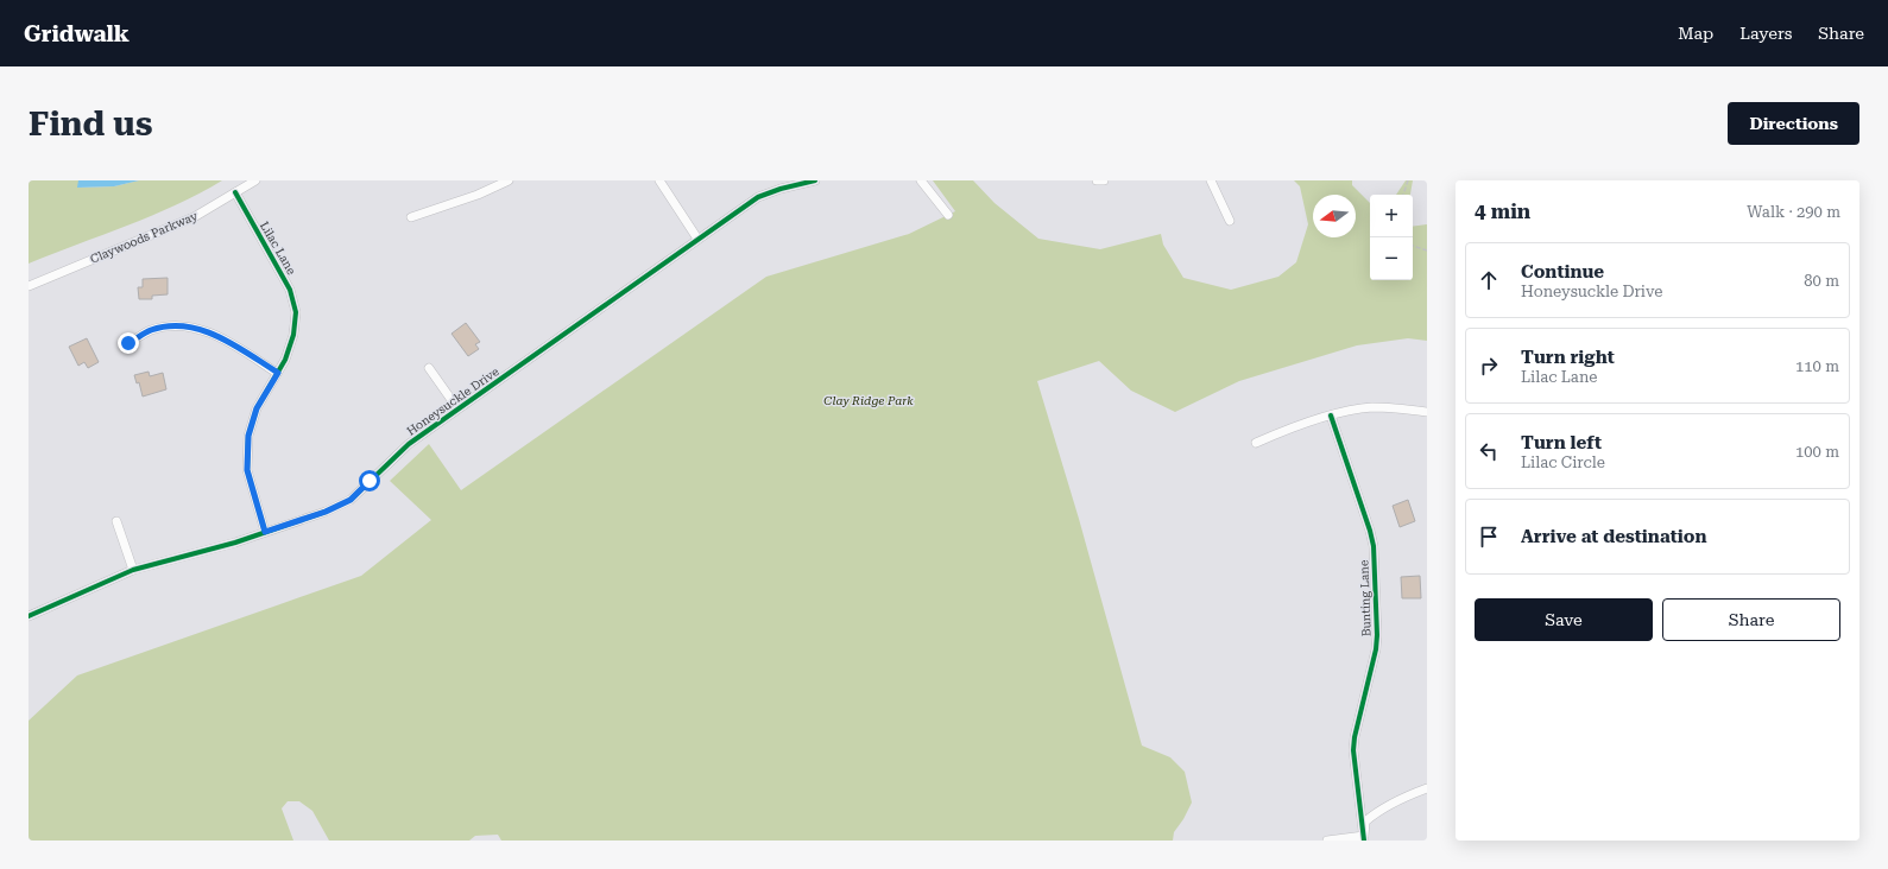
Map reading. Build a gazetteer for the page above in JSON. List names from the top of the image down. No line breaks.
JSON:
{"streets":{"street":["Claywoods Parkway","Lilac Lane","Honeysuckle Drive","Bunting Lane"]},"crossings":[["Claywoods Parkway","Lilac Lane"],["Lilac Lane","Honeysuckle Drive"]],"parks":["Clay Ridge Park"],"north":"left","page":{"header":"Gridwalk","nav":["Map","Layers","Share"],"buttons":["Directions",["Save","Share"]],"title":"Find us","heading":["4 min","Walk · 290 m"],"map_buttons":["+","−"],"list":[["Continue","Honeysuckle Drive","80 m"],["Turn right","Lilac Lane","110 m"],["Turn left","Lilac Circle","100 m"],"Arrive at destination"]}}
